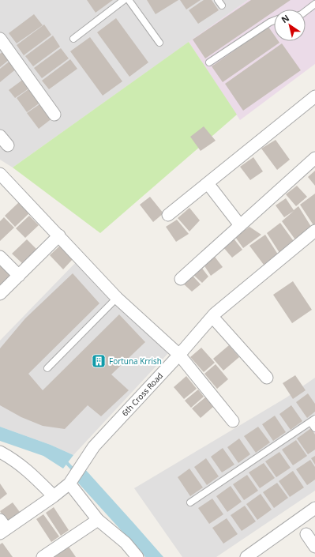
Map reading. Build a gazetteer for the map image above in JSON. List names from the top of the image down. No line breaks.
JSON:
{"streets":{"street":["6th Cross Road"]},"places":{"building":["Fortuna Krrish"]},"north":"top left"}
